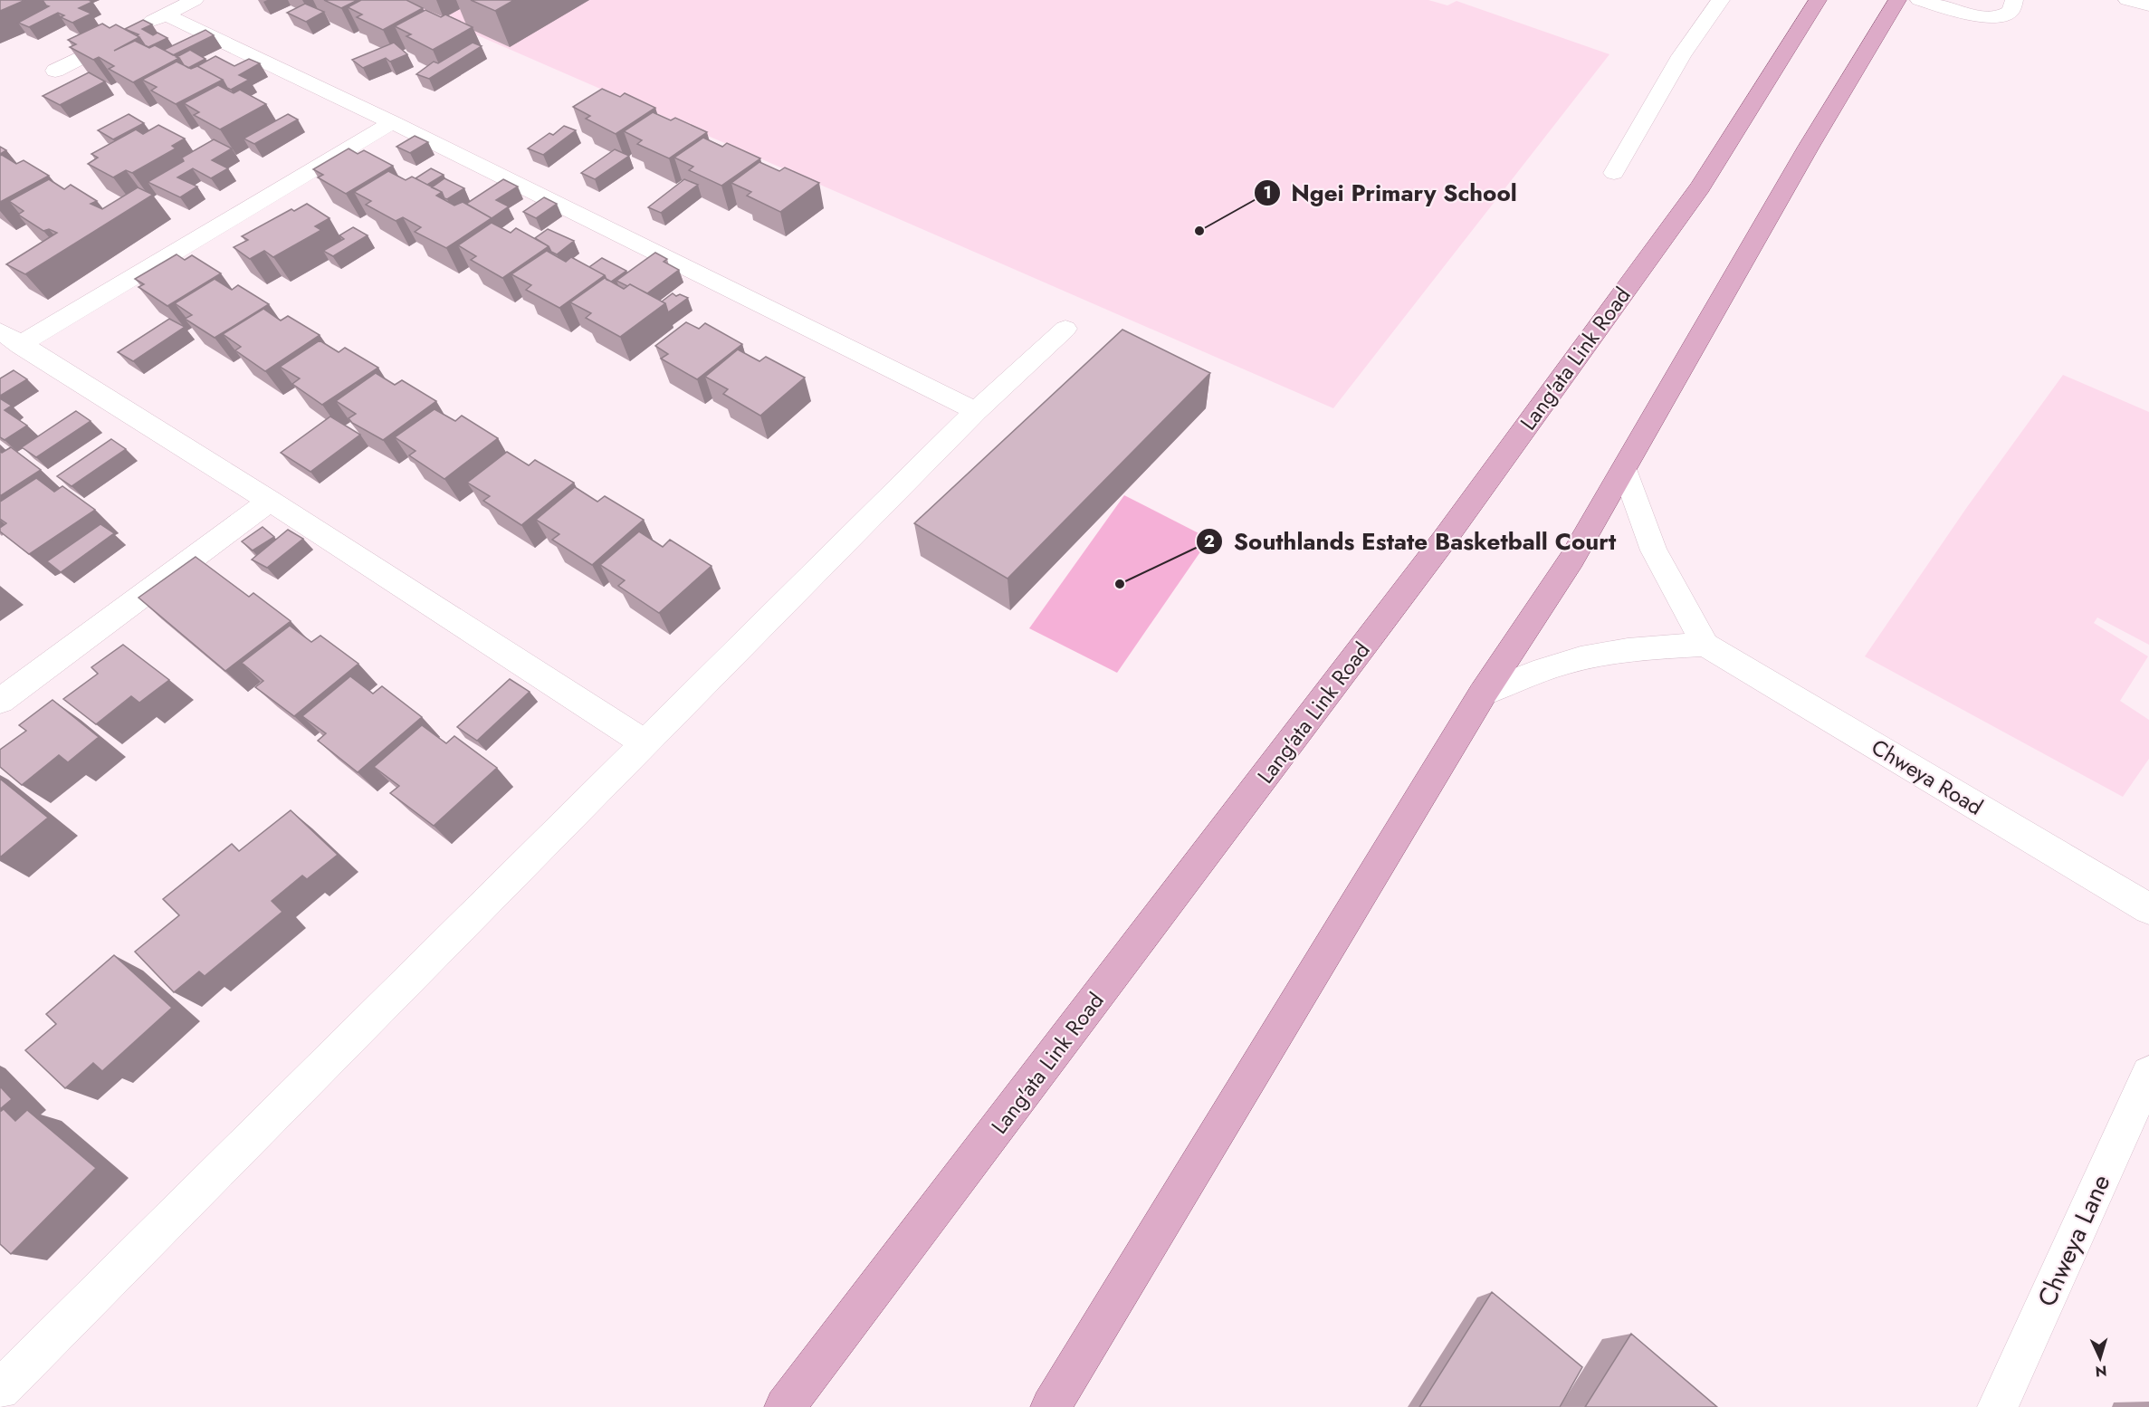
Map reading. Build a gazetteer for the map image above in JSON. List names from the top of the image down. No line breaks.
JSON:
{"streets":{"main road":["Lang'ata Link Road"],"street":["Chweya Road","Chweya Lane"]},"places":["Ngei Primary School","Southlands Estate Basketball Court"],"north":"bottom"}
